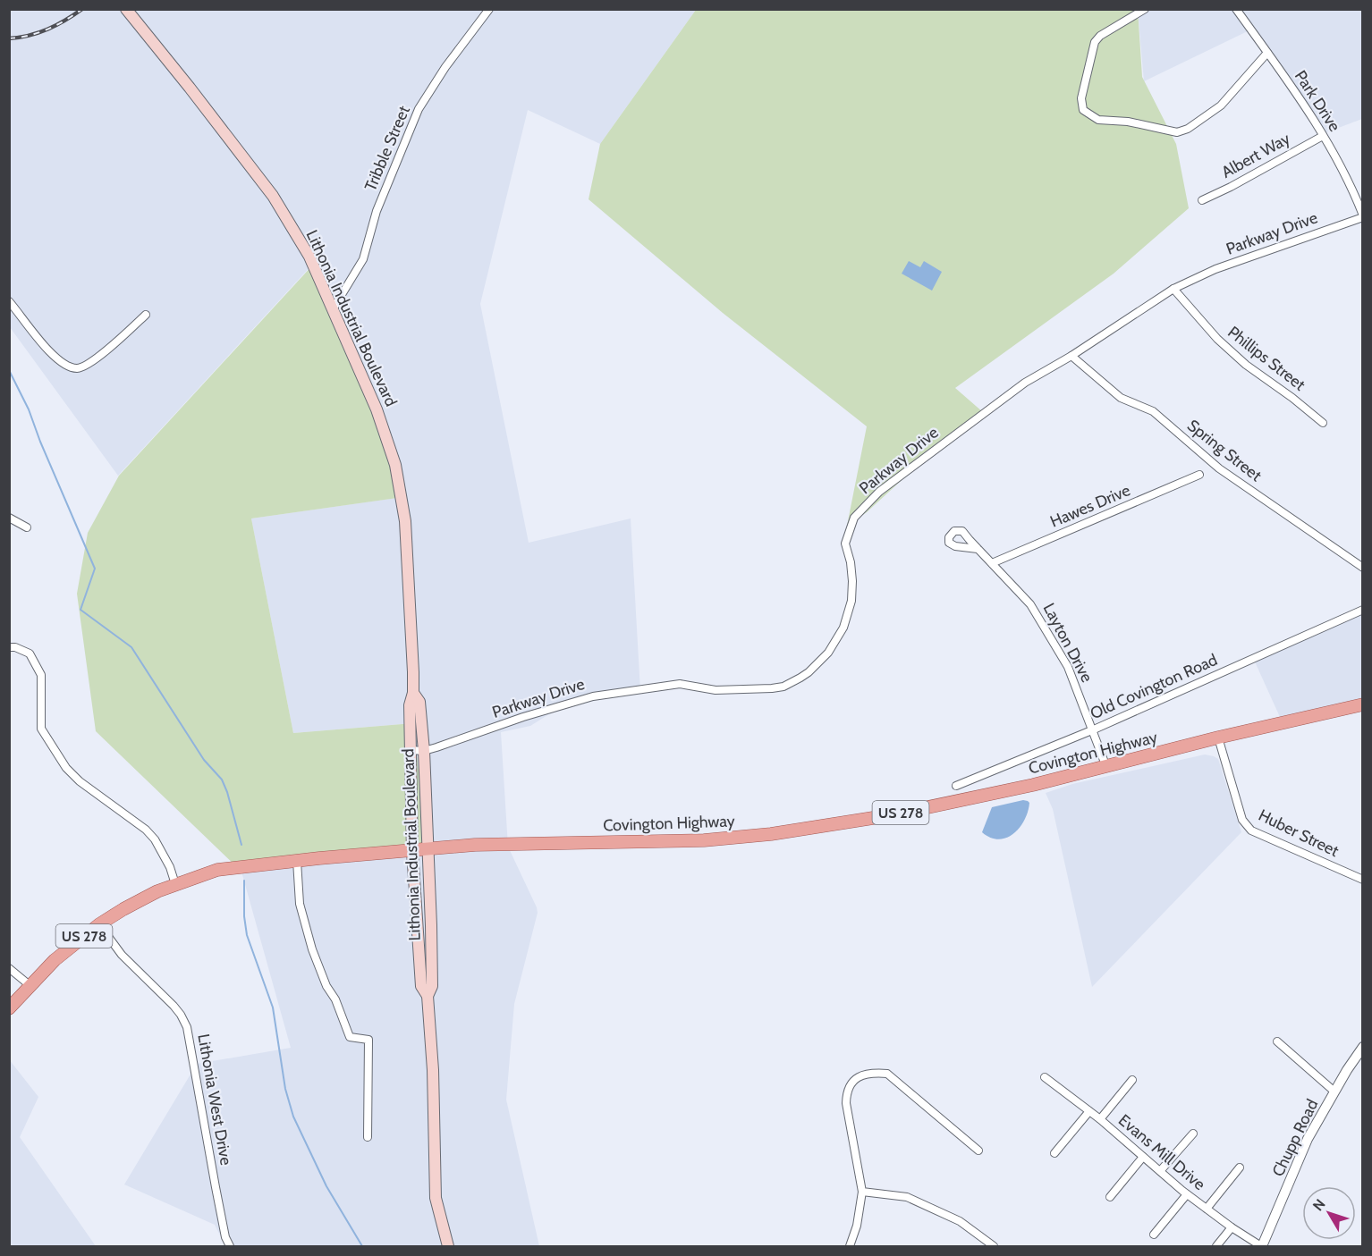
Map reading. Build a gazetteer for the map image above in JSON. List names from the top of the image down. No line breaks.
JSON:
{"streets":{"main road":["Lithonia Industrial Boulevard","Covington Highway","US 278"],"street":["Park Drive","Tribble Street","Albert Way","Parkway Drive","Phillips Street","Spring Street","Hawes Drive","Layton Drive","Old Covington Road","Huber Street","Lithonia West Drive","Chupp Road","Evans Mill Drive"]},"crossings":[["Park Drive","Albert Way"],["Park Drive","Parkway Drive"],["Tribble Street","Lithonia Industrial Boulevard"],["Parkway Drive","Lithonia Industrial Boulevard"],["Parkway Drive","Phillips Street"],["Parkway Drive","Spring Street"],["Lithonia Industrial Boulevard","Covington Highway"],["Hawes Drive","Layton Drive"],["Layton Drive","Old Covington Road"],["Layton Drive","Covington Highway"],["Covington Highway","Huber Street"],["Covington Highway","Lithonia West Drive"],["Chupp Road","Evans Mill Drive"]],"north":"top left"}
